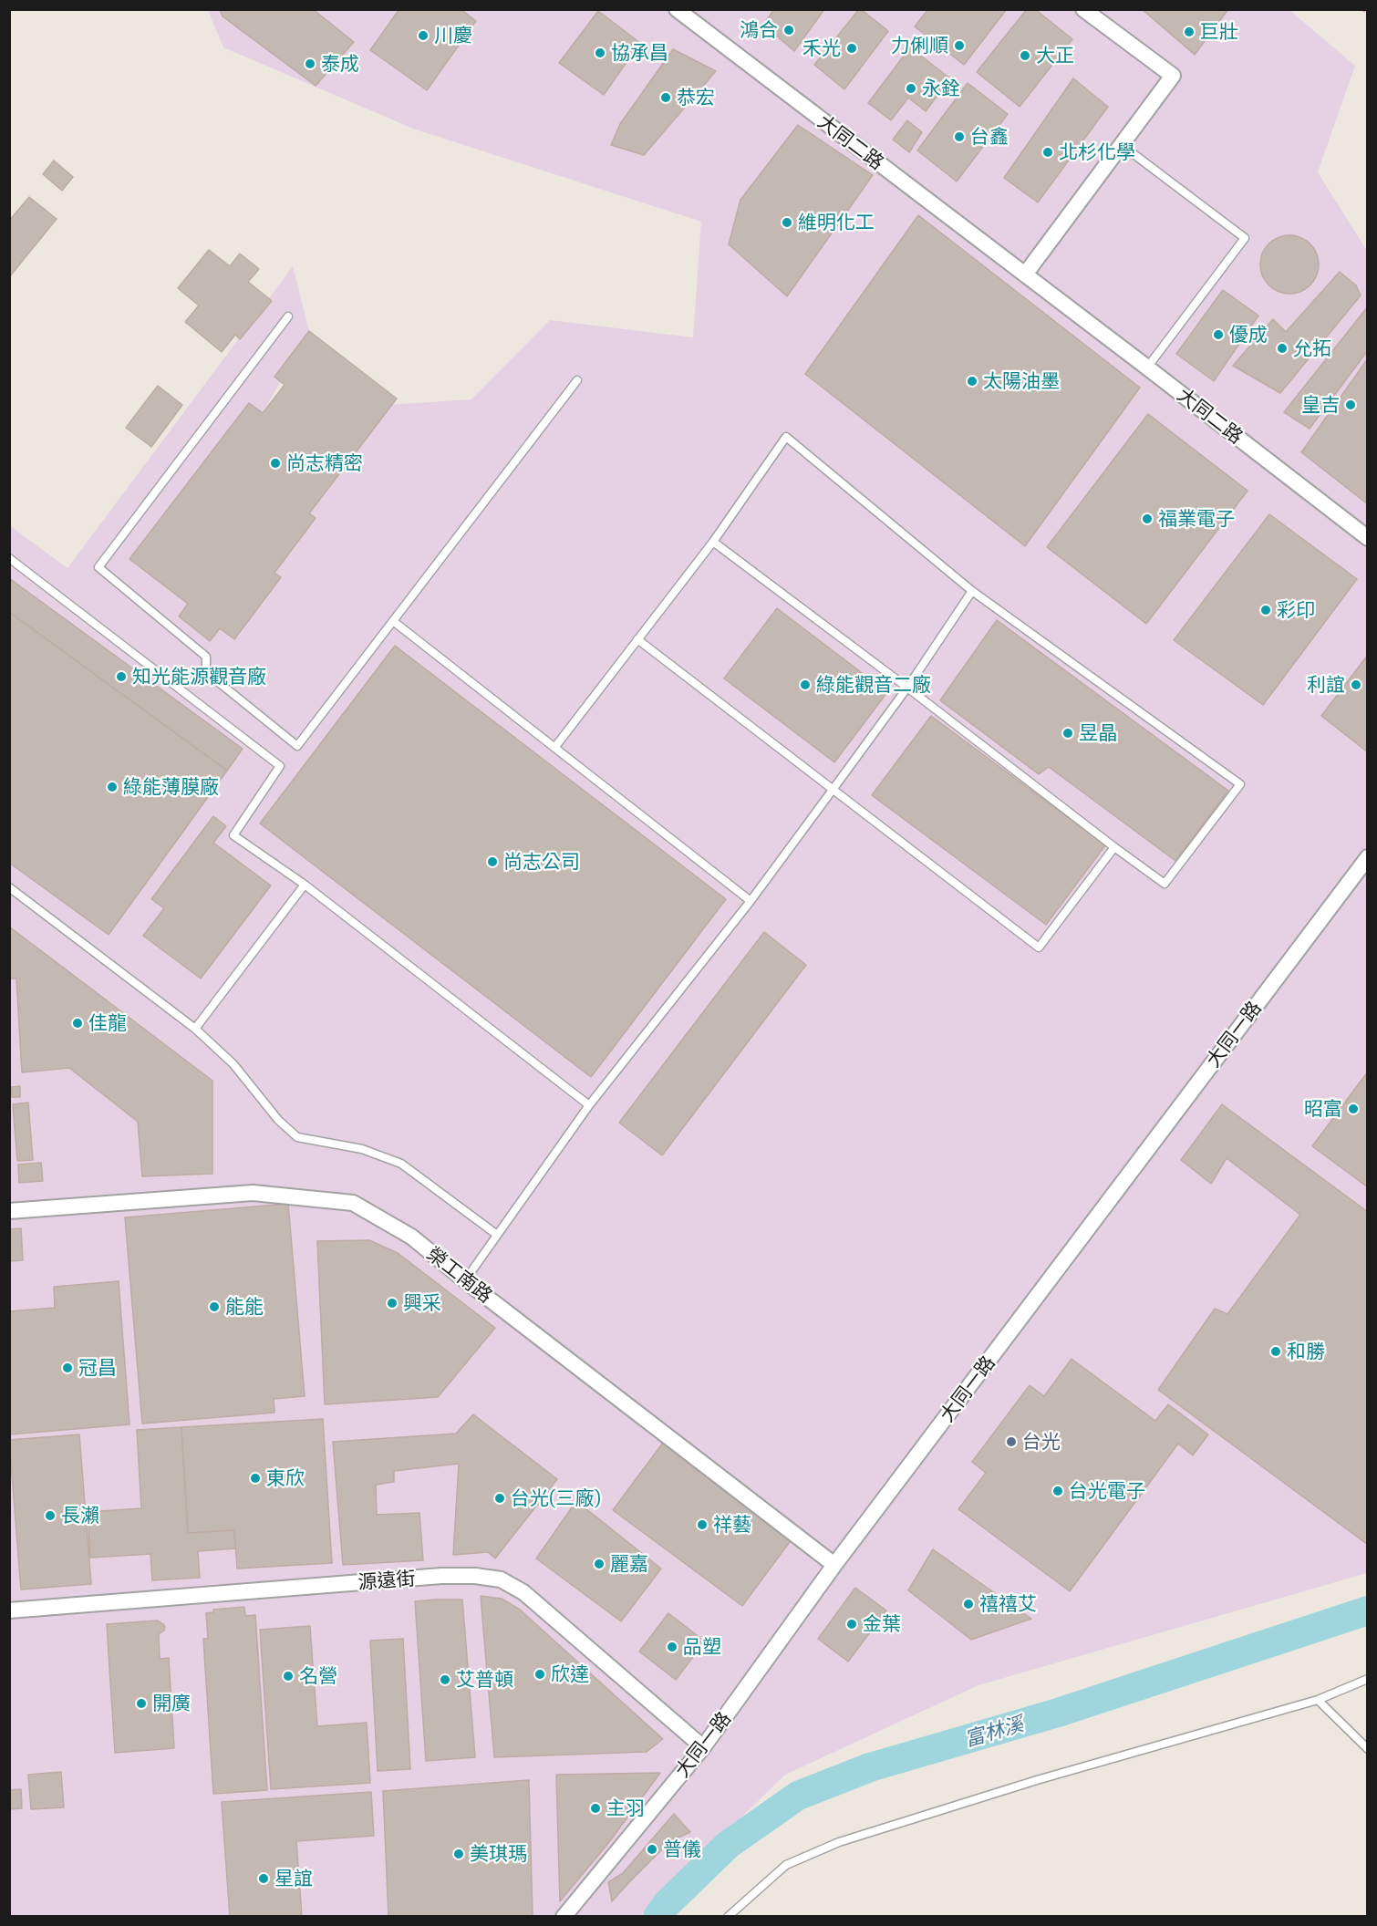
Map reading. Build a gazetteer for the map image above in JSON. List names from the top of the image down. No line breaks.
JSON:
{"streets":{"street":["大同二路","大同一路","榮工南路","源遠街"]},"crossings":[["大同一路","榮工南路"],["大同一路","源遠街"]],"water":["富林溪"],"places":["鴻合","巨壯","川慶","力俐順","禾光","協承昌","大正","泰成","永銓","恭宏","台鑫","北杉化學","維明化工","優成","允拓","太陽油墨","皇吉","尚志精密","福業電子","彩印","知光能源觀音廠","綠能觀音二廠","利誼","昱晶","綠能薄膜廠","尚志公司","佳龍","昭富","興采","能能","和勝","冠昌","台光","東欣","台光電子","台光(三廠)","長瀨","祥藝","麗嘉","禧禧艾","金葉","品塑","欣達","名營","艾普頓","開廣","主羽","普儀","美琪瑪","星誼"]}
